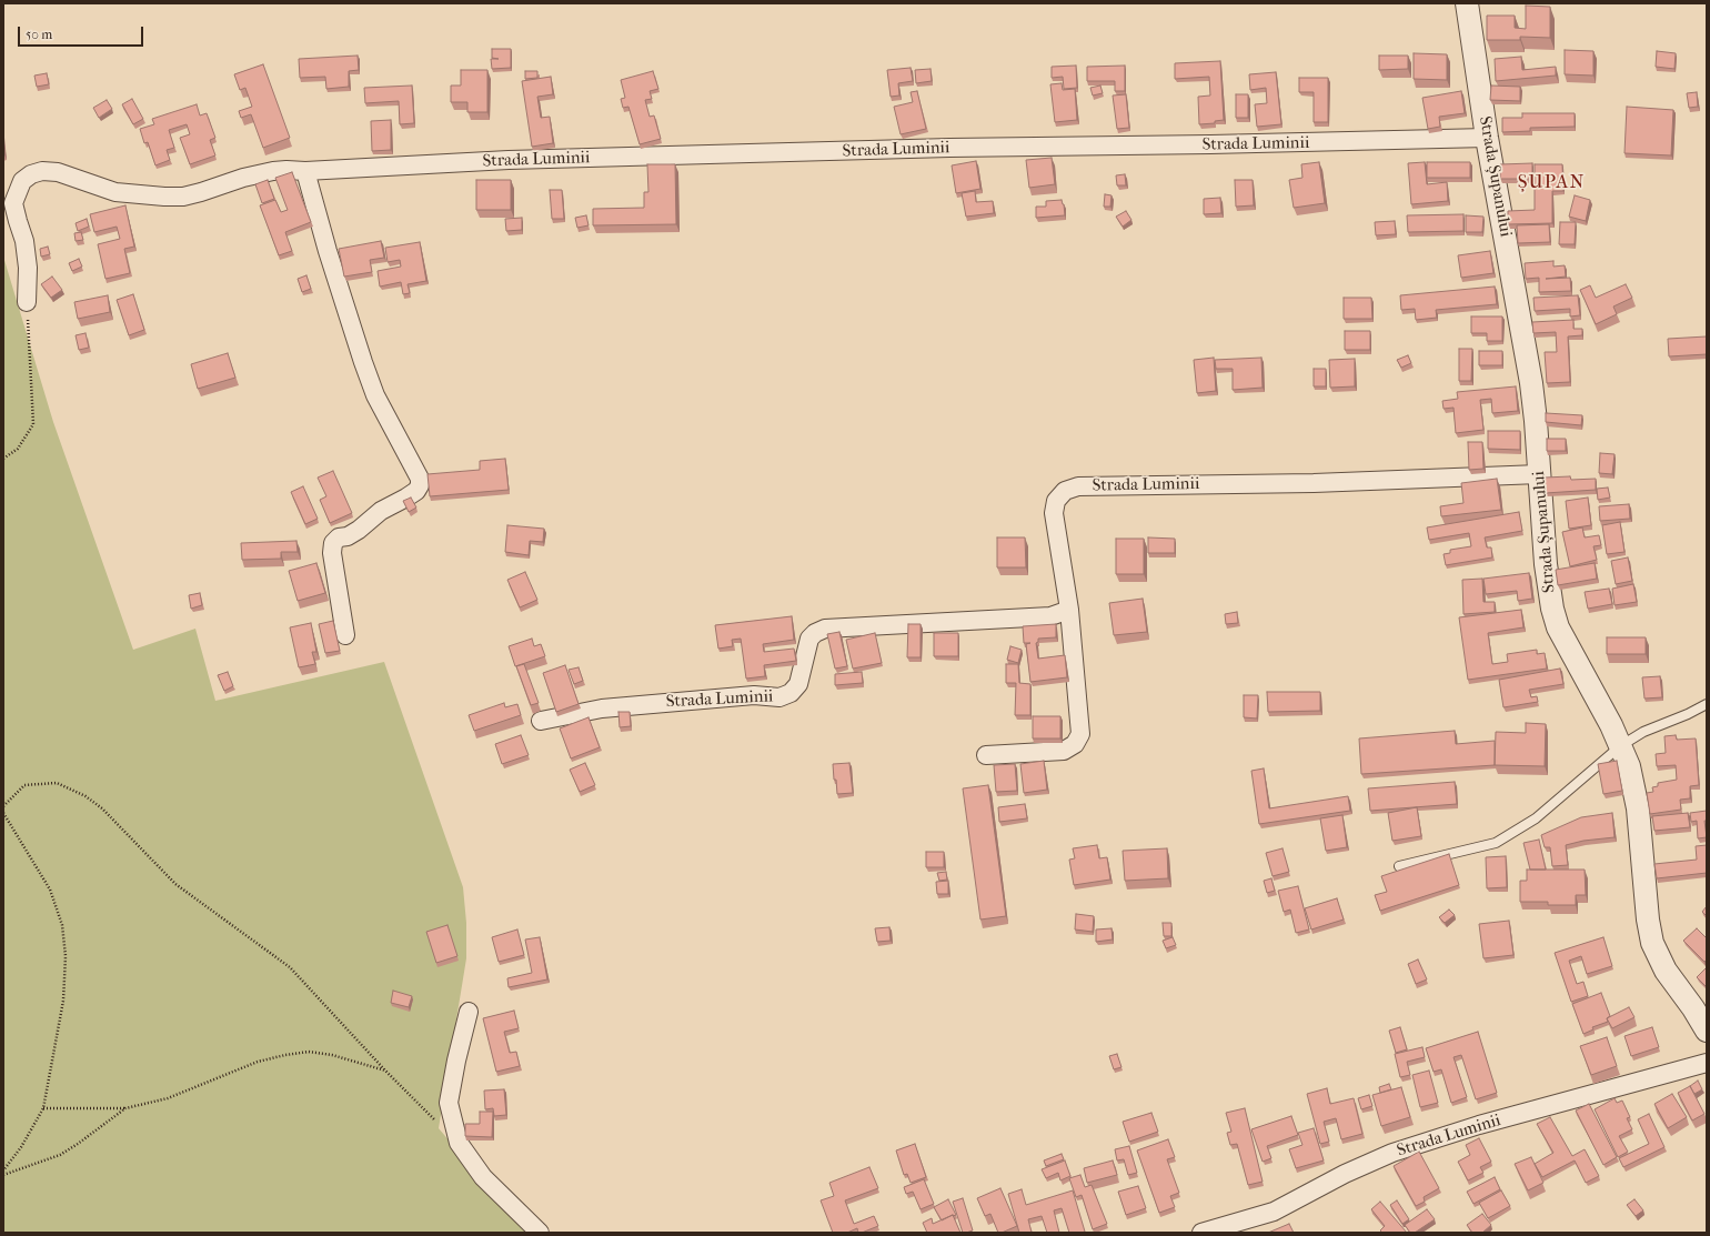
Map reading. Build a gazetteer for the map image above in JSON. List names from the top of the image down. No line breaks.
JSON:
{"streets":{"street":["Strada Luminii","Strada Șupanului"]},"crossings":[["Strada Luminii","Strada Șupanului"]],"districts":["ȘUPAN"],"scale_bar":"50 m"}
